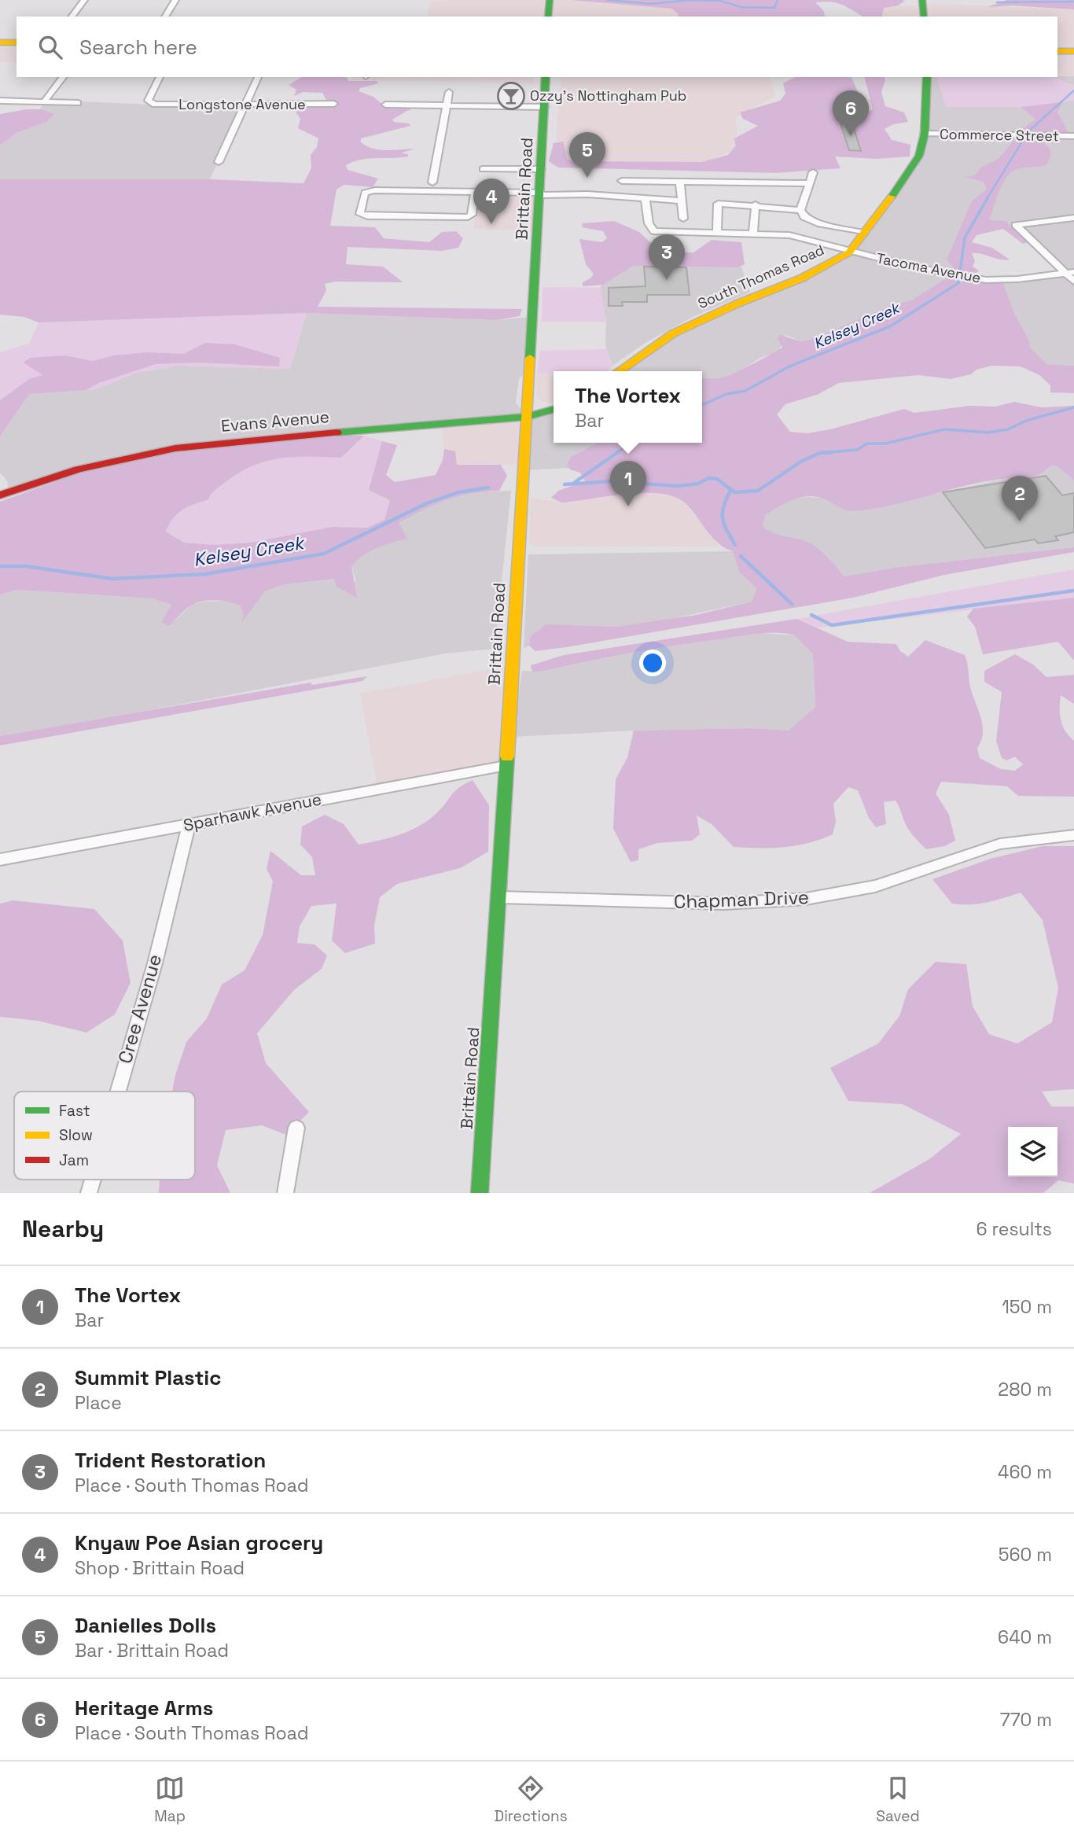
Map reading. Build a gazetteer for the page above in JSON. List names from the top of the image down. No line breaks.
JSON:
{"streets":{"main road":["Brittain Road","South Thomas Road","Evans Avenue"],"street":["Longstone Avenue","Commerce Street","Tacoma Avenue","Sparhawk Avenue","Chapman Drive","Cree Avenue"]},"crossings":[["Commerce Street","South Thomas Road"],["Brittain Road","Evans Avenue"],["Brittain Road","Sparhawk Avenue"],["Brittain Road","Chapman Drive"],["Tacoma Avenue","South Thomas Road"],["Sparhawk Avenue","Cree Avenue"]],"water":["Kelsey Creek"],"places":{"bar":["Ozzy's Nottingham Pub"]},"legend":["Fast","Slow","Jam"],"page":{"search":"Search here","pins":["6","5","4","3","1","2"],"popup":["The Vortex","Bar"],"heading":["Nearby","6 results"],"list":[{"mark":"1","name":"The Vortex","note":"Bar","value":"150 m"},{"mark":"2","name":"Summit Plastic","note":"Place","value":"280 m"},{"mark":"3","name":"Trident Restoration","note":"Place · South Thomas Road","value":"460 m"},{"mark":"4","name":"Knyaw Poe Asian grocery","note":"Shop · Brittain Road","value":"560 m"},{"mark":"5","name":"Danielles Dolls","note":"Bar · Brittain Road","value":"640 m"},{"mark":"6","name":"Heritage Arms","note":"Place · South Thomas Road","value":"770 m"}],"nav":["Map","Directions","Saved"]}}
